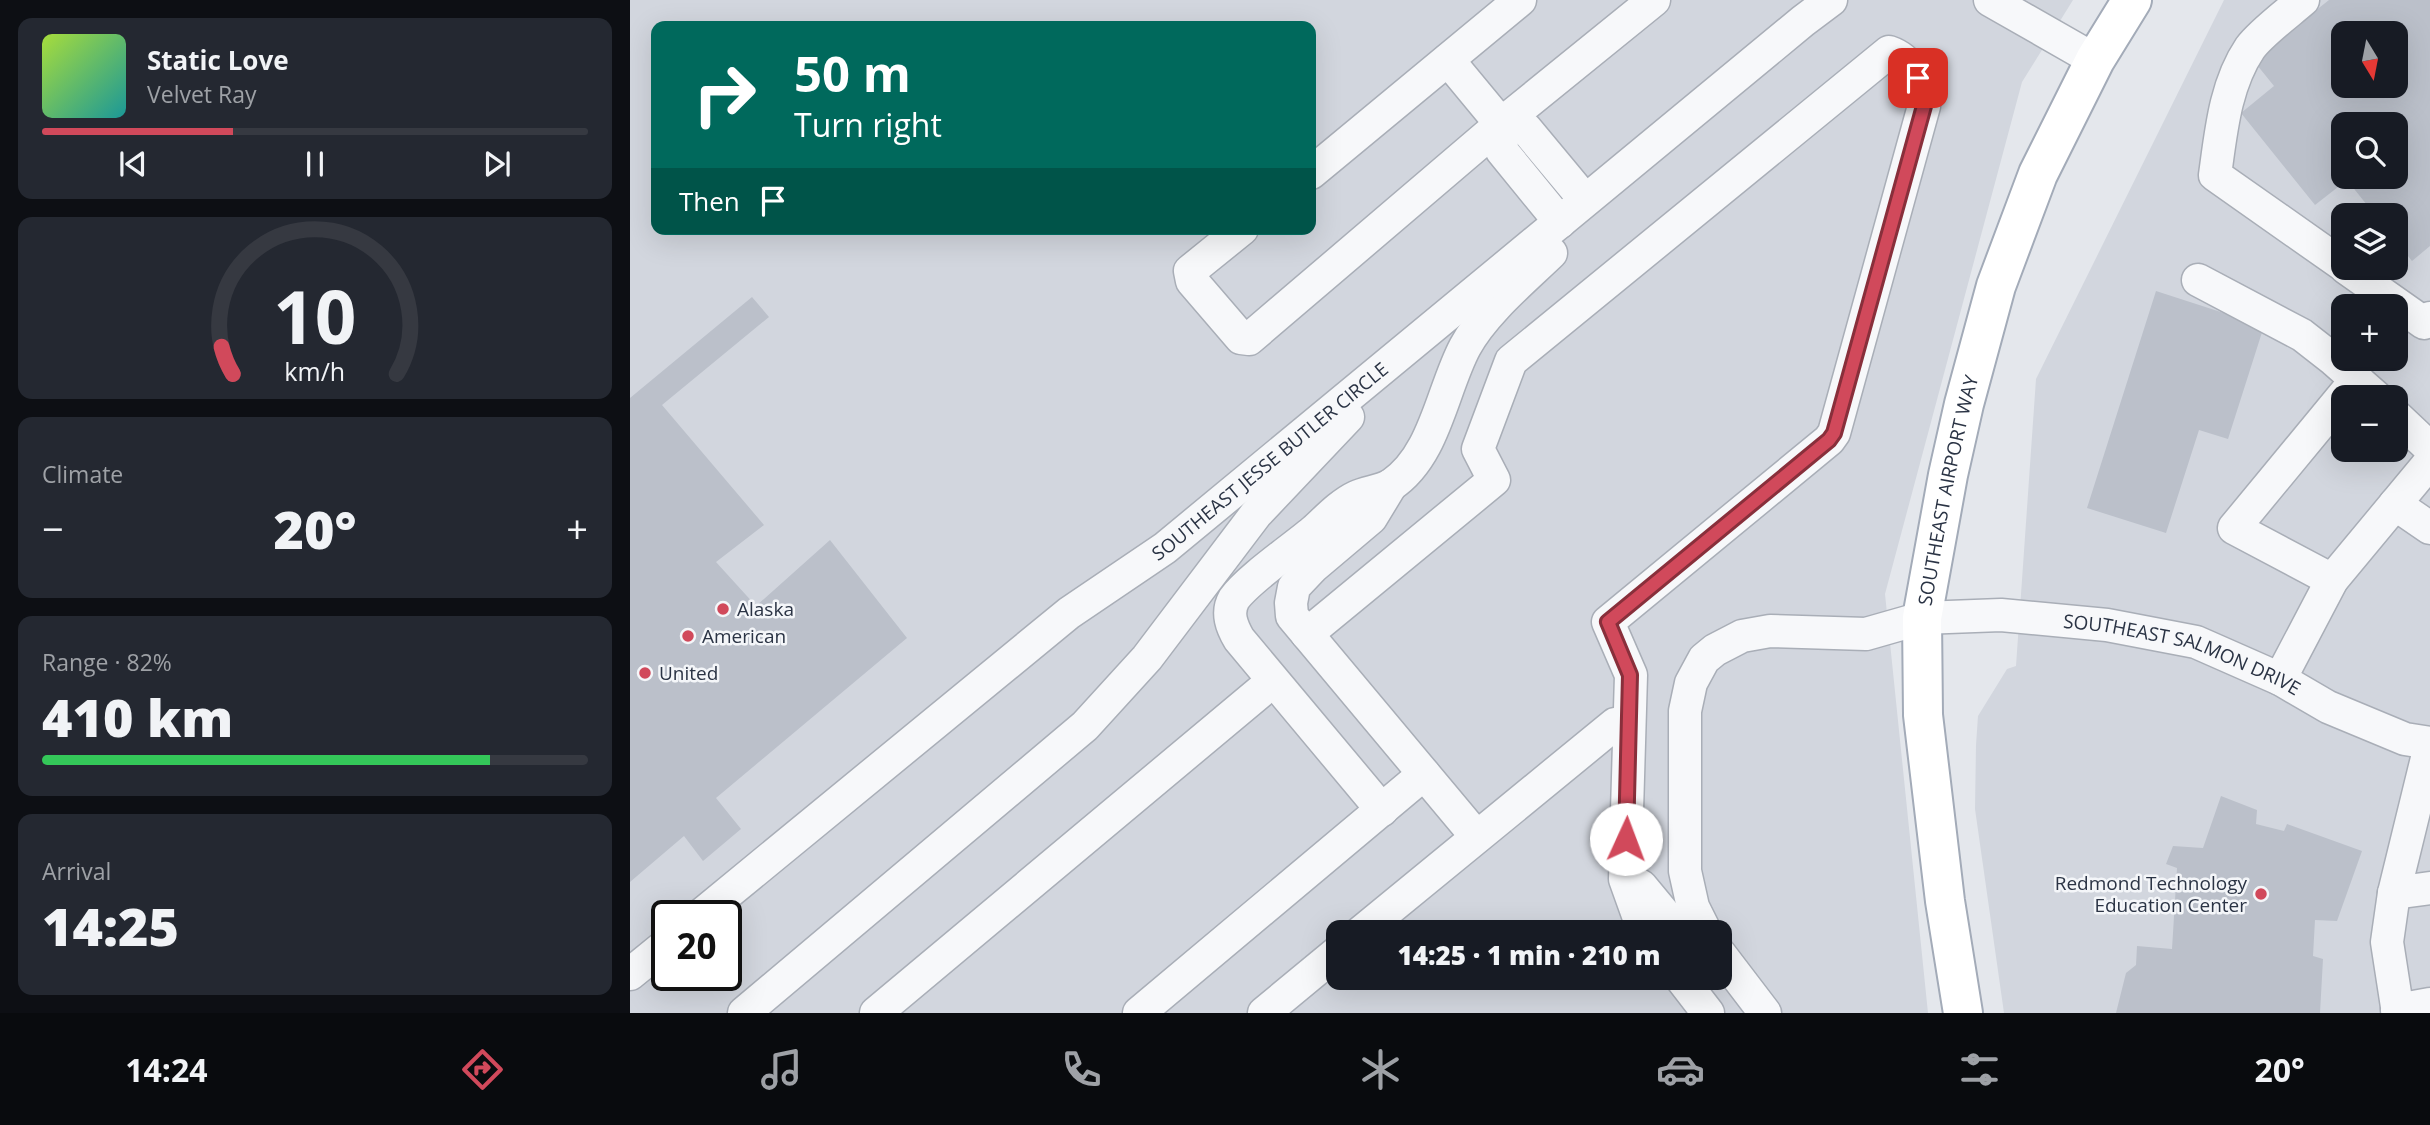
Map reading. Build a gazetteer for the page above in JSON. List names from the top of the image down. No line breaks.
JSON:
{"streets":{"main road":["SOUTHEAST AIRPORT WAY"],"street":["SOUTHEAST JESSE BUTLER CIRCLE","SOUTHEAST SALMON DRIVE"]},"crossings":[["SOUTHEAST AIRPORT WAY","SOUTHEAST SALMON DRIVE"]],"places":["Alaska","American","United","Redmond Technology Education Center"],"north":"bottom","page":{"map_buttons":["+","−"],"turn":["50 m","Turn right"],"song":["Static Love","Velvet Ray"],"then":"Then","tile":["Climate",["Range · 82%","410 km"],["Arrival","14:25"]],"heat":["−","20°","+"],"limit":"20","trip":"14:25 · 1 min · 210 m","tabs":["14:24","20°"],"gauge":["10","km/h"]}}
